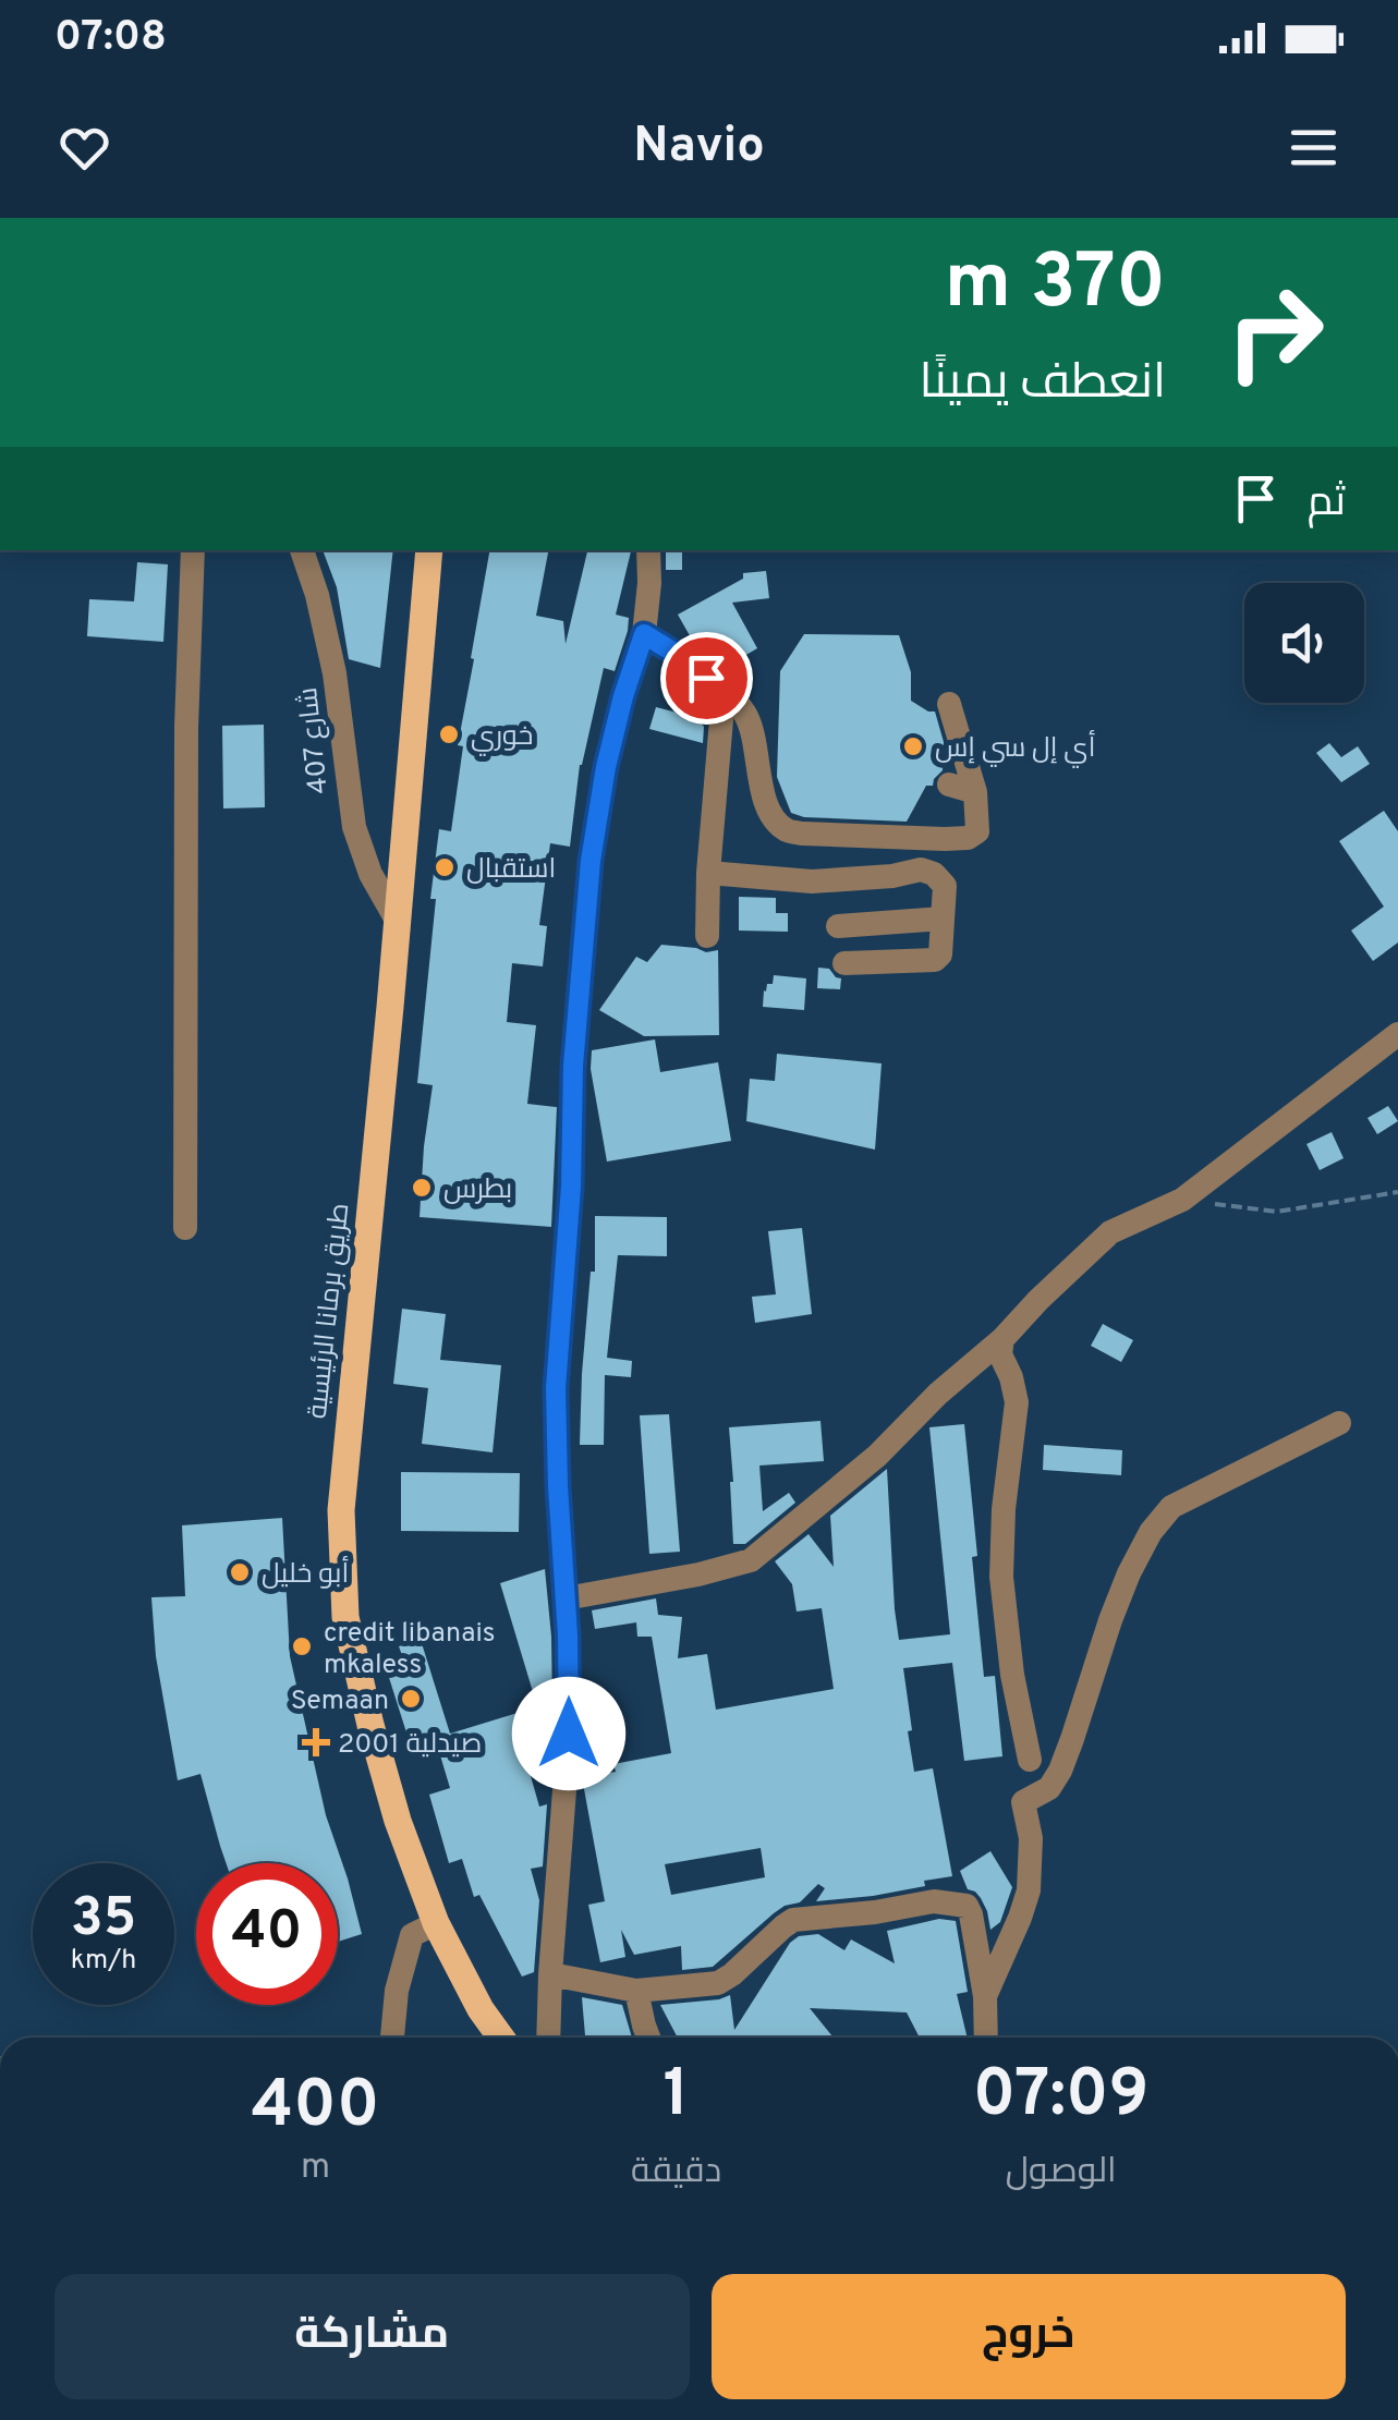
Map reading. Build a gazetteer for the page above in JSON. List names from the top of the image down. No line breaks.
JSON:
{"streets":{"main road":["طريق برمانا الرئيسية"],"street":["شارع 407"]},"crossings":[["شارع 407","طريق برمانا الرئيسية"]],"places":{"other":["خوري","أي إل سي إس","استقبال","بطرس","أبو خليل","credit libanais mkaless","Semaan"],"health":["صيدلية 2001"]},"page":{"status":"07:08","header":"Navio","turn":["370 m","انعطف يمينًا"],"then":"ثم","speed":"35 km/h","limit":"40","eta":["07:09","الوصول","1","دقيقة","400","m"],"buttons":["خروج","مشاركة"]}}
